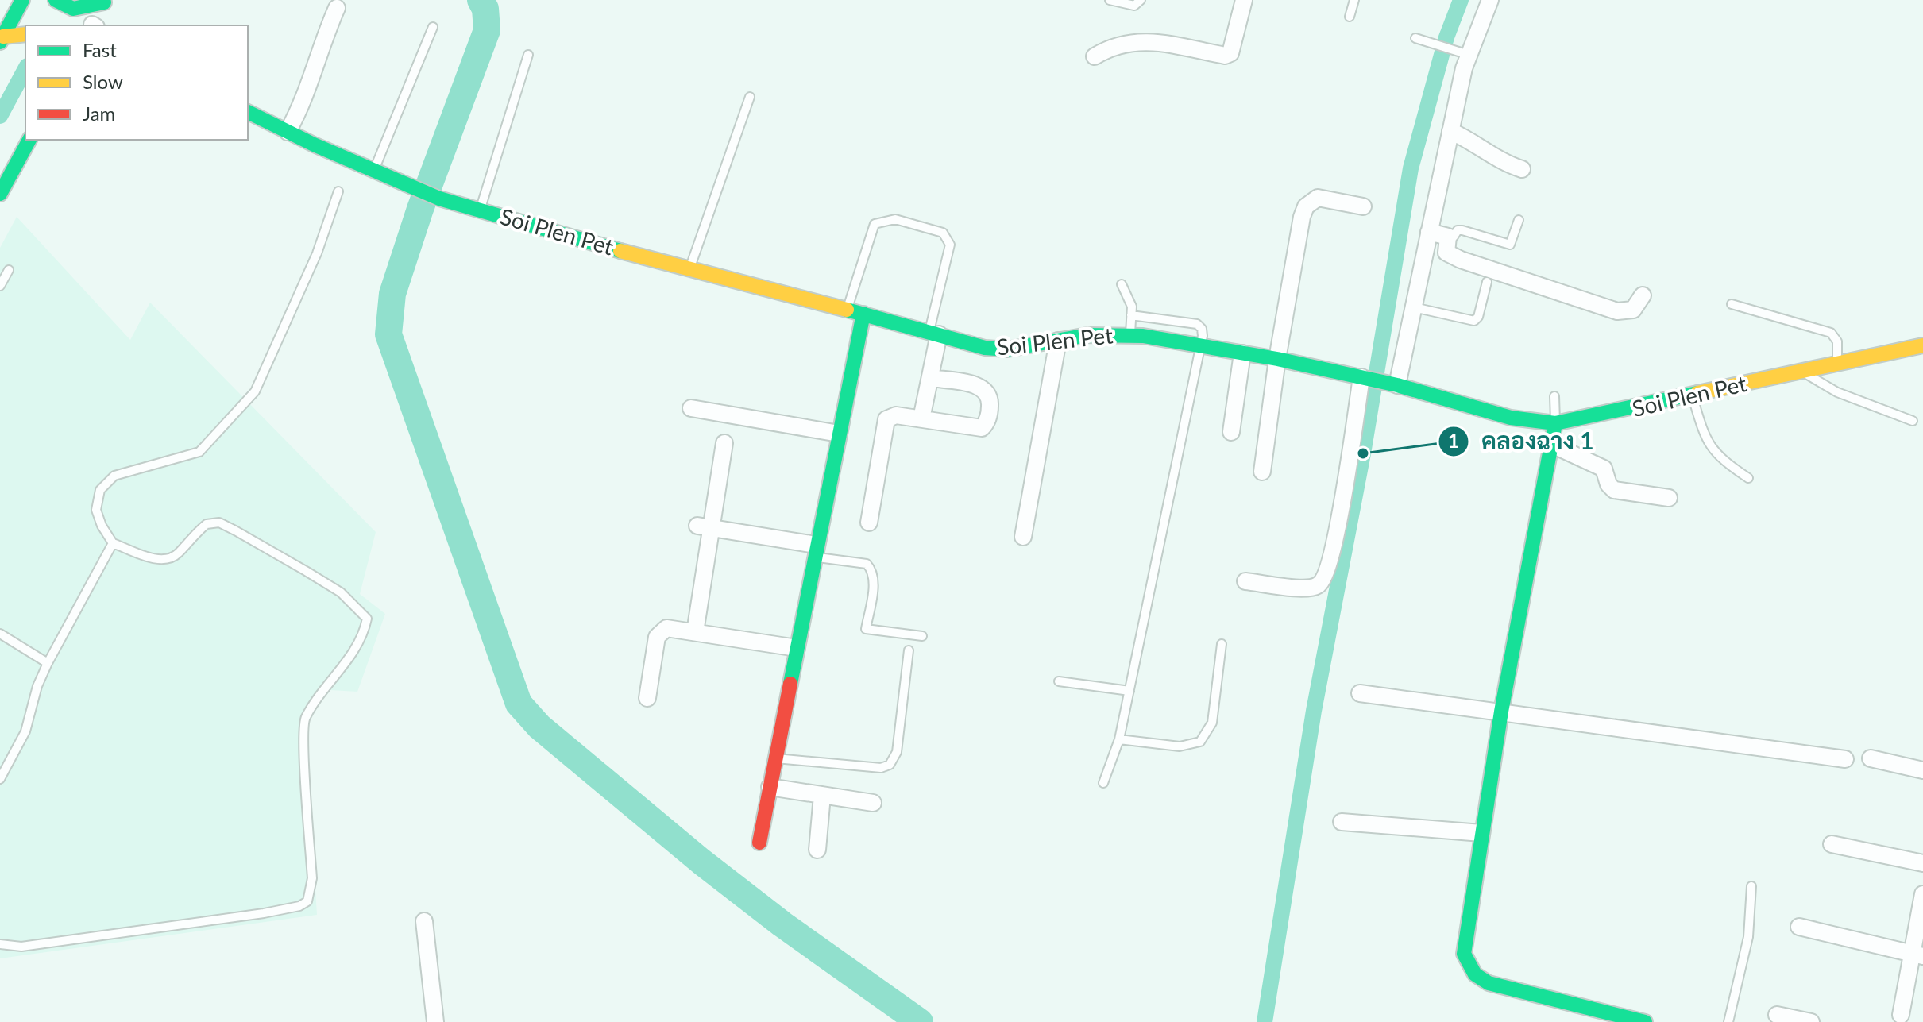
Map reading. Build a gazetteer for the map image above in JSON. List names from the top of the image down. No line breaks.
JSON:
{"streets":{"street":["Soi Plen Pet"]},"places":["คลองฉาง 1"],"legend":["Fast","Slow","Jam"]}
